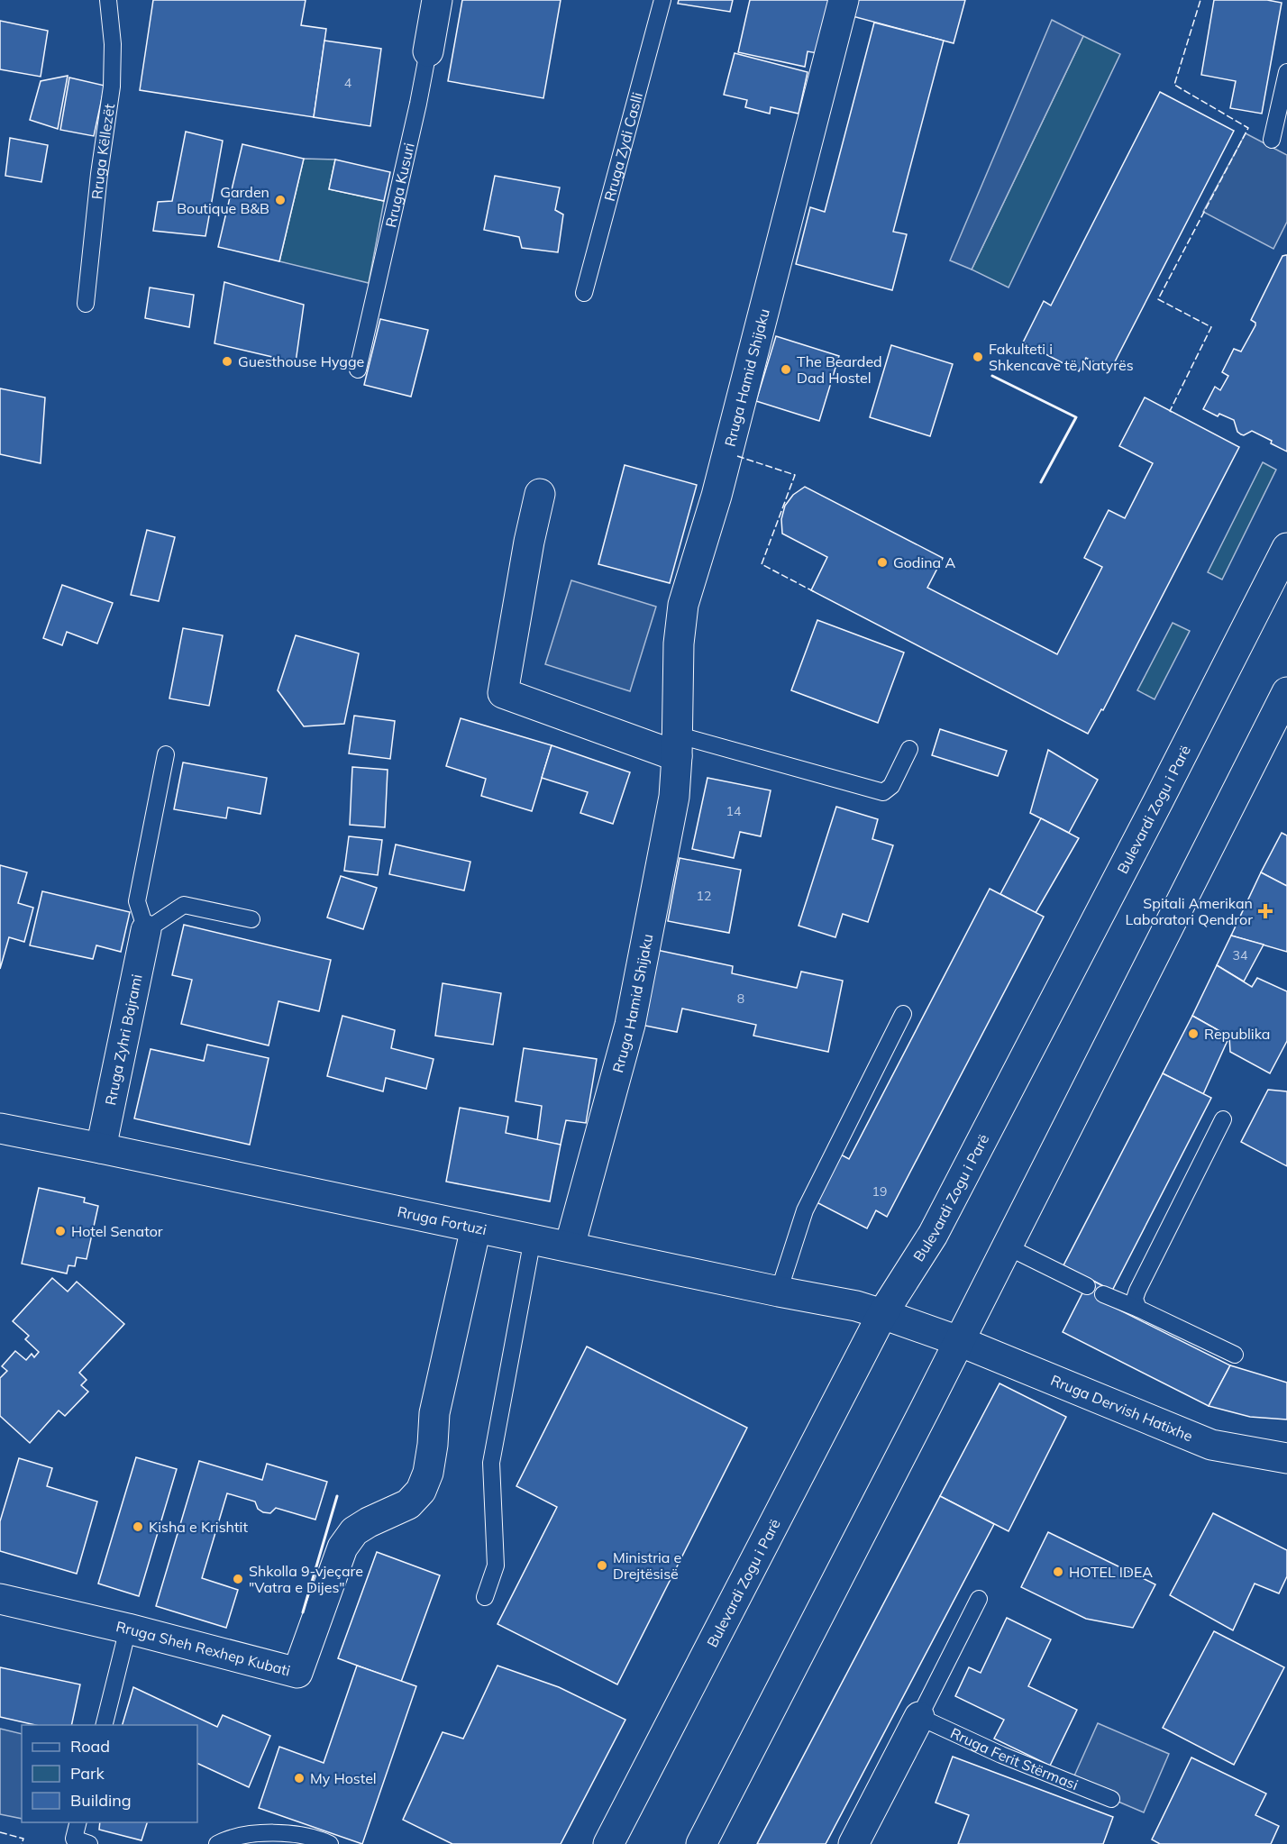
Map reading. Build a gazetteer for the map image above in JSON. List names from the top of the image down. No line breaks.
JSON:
{"streets":{"street":["Rruga Kusuri","Rruga Hamid Shijaku","Bulevardi Zogu i Parë","Rruga Zyhri Bajrami","Rruga Fortuzi","Rruga Dervish Hatixhe","Rruga Sheh Rexhep Kubati"],"lane":["Rruga Zydi Caslli","Rruga Këllezët","Rruga Ferit Stërmasi"]},"crossings":[["Rruga Hamid Shijaku","Rruga Fortuzi"],["Bulevardi Zogu i Parë","Rruga Fortuzi"],["Bulevardi Zogu i Parë","Rruga Dervish Hatixhe"],["Rruga Zyhri Bajrami","Rruga Fortuzi"],["Rruga Fortuzi","Rruga Dervish Hatixhe"],["Rruga Fortuzi","Rruga Sheh Rexhep Kubati"]],"places":{"other":["Garden Boutique B&B","Fakulteti i Shkencave të Natyrës","Guesthouse Hygge","The Bearded Dad Hostel","Godina A","Republika","Hotel Senator","Kisha e Krishtit","Ministria e Drejtësisë","HOTEL IDEA","Shkolla 9-vjeçare \"Vatra e Dijes\"","My Hostel"],"health":["Spitali Amerikan Laboratori Qendror"]},"house_numbers":["4","14","12","34","8","19"],"legend":["Road","Park","Building"]}
